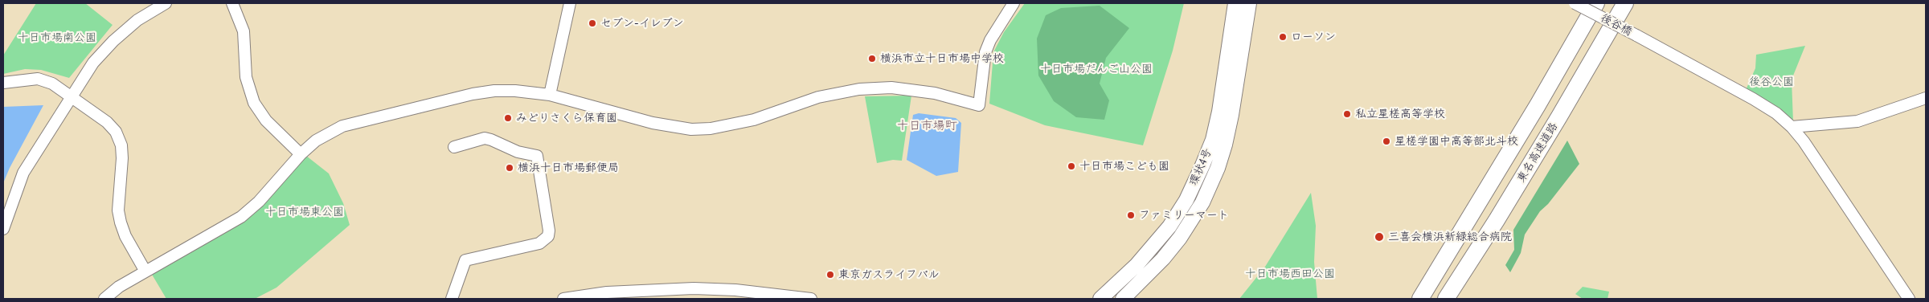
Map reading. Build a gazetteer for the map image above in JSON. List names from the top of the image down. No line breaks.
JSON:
{"streets":{"highway":["東名高速道路"],"main road":["環状4号"],"street":["後谷橋"]},"districts":["十日市場町"],"parks":["十日市場南公園","十日市場だんご山公園","後谷公園","十日市場東公園","十日市場西田公園"],"places":["セブン-イレブン","ローソン","横浜市立十日市場中学校","私立星槎高等学校","みどりさくら保育園","星槎学園中高等部北斗校","十日市場こども園","横浜十日市場郵便局","ファミリーマート","三喜会横浜新緑総合病院","東京ガスライフバル"]}
